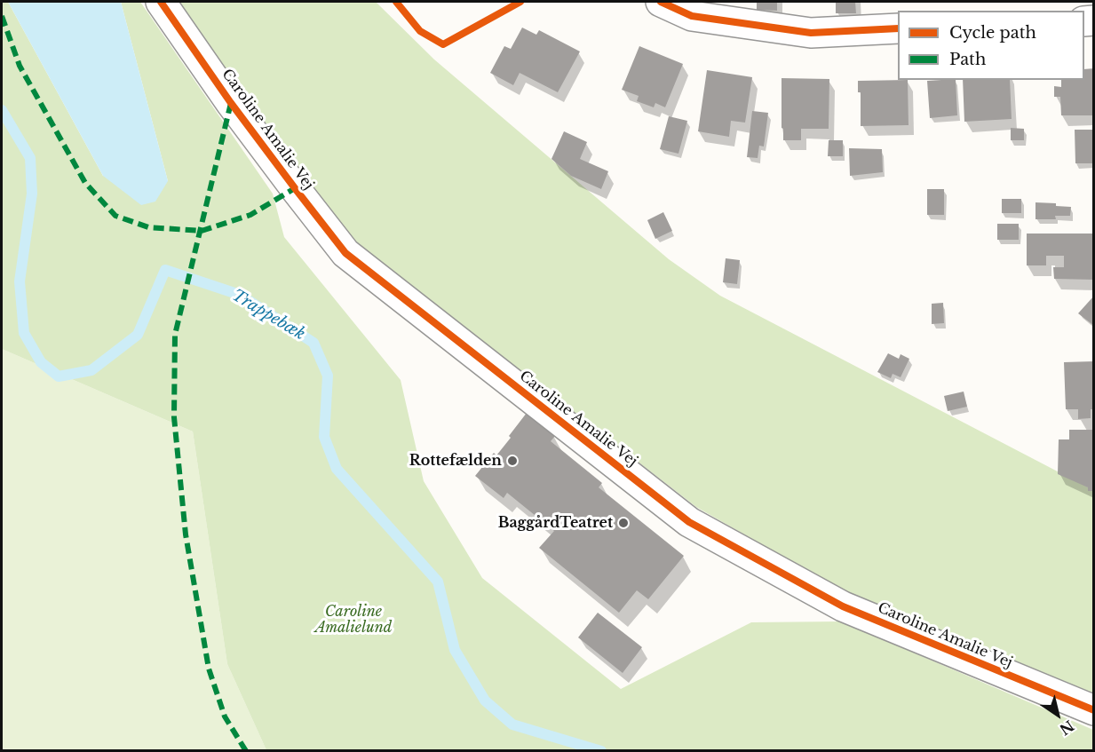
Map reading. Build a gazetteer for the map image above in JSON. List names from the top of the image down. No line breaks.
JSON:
{"streets":{"street":["Caroline Amalie Vej"]},"water":["Trappebæk"],"parks":["Caroline Amalielund"],"places":["Rottefælden","BaggårdTeatret"],"legend":["Cycle path","Path"],"north":"bottom right"}
